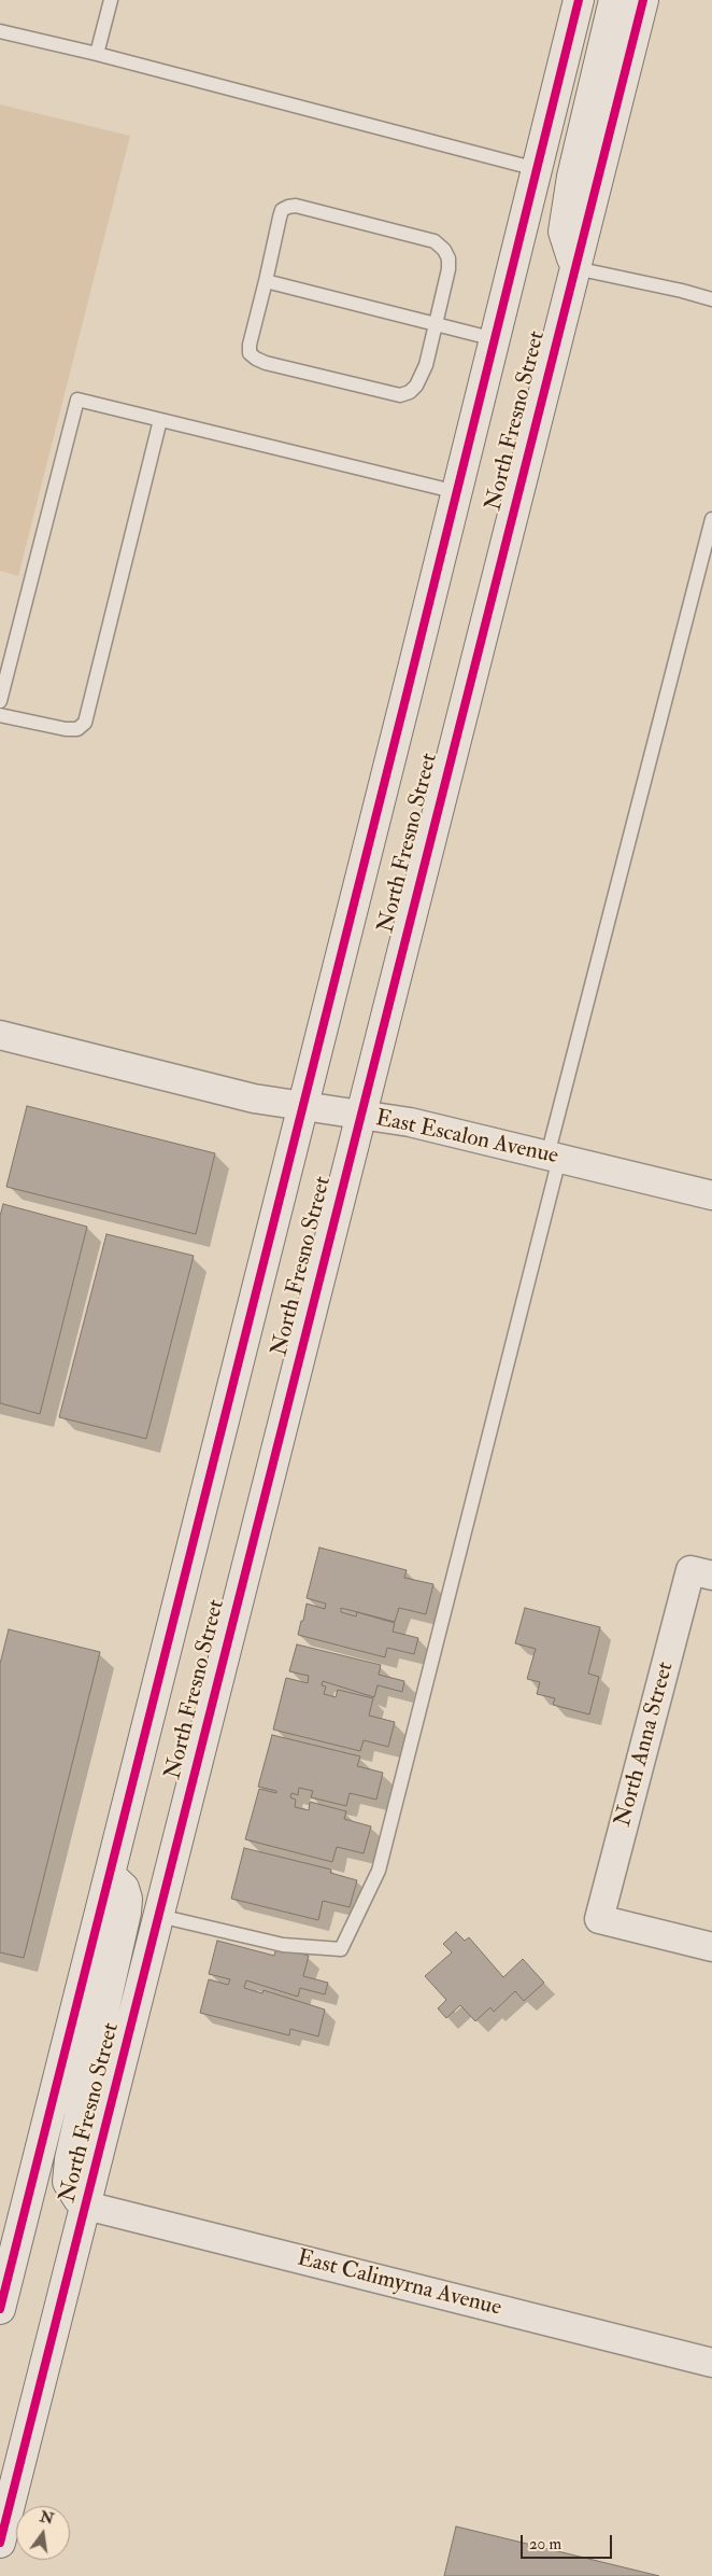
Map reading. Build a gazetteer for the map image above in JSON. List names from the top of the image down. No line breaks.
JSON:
{"streets":{"main road":["North Fresno Street"],"street":["East Escalon Avenue","North Anna Street","East Calimyrna Avenue"]},"crossings":[["North Fresno Street","East Escalon Avenue"],["North Fresno Street","East Calimyrna Avenue"]],"scale_bar":"20 m","north":"top"}
